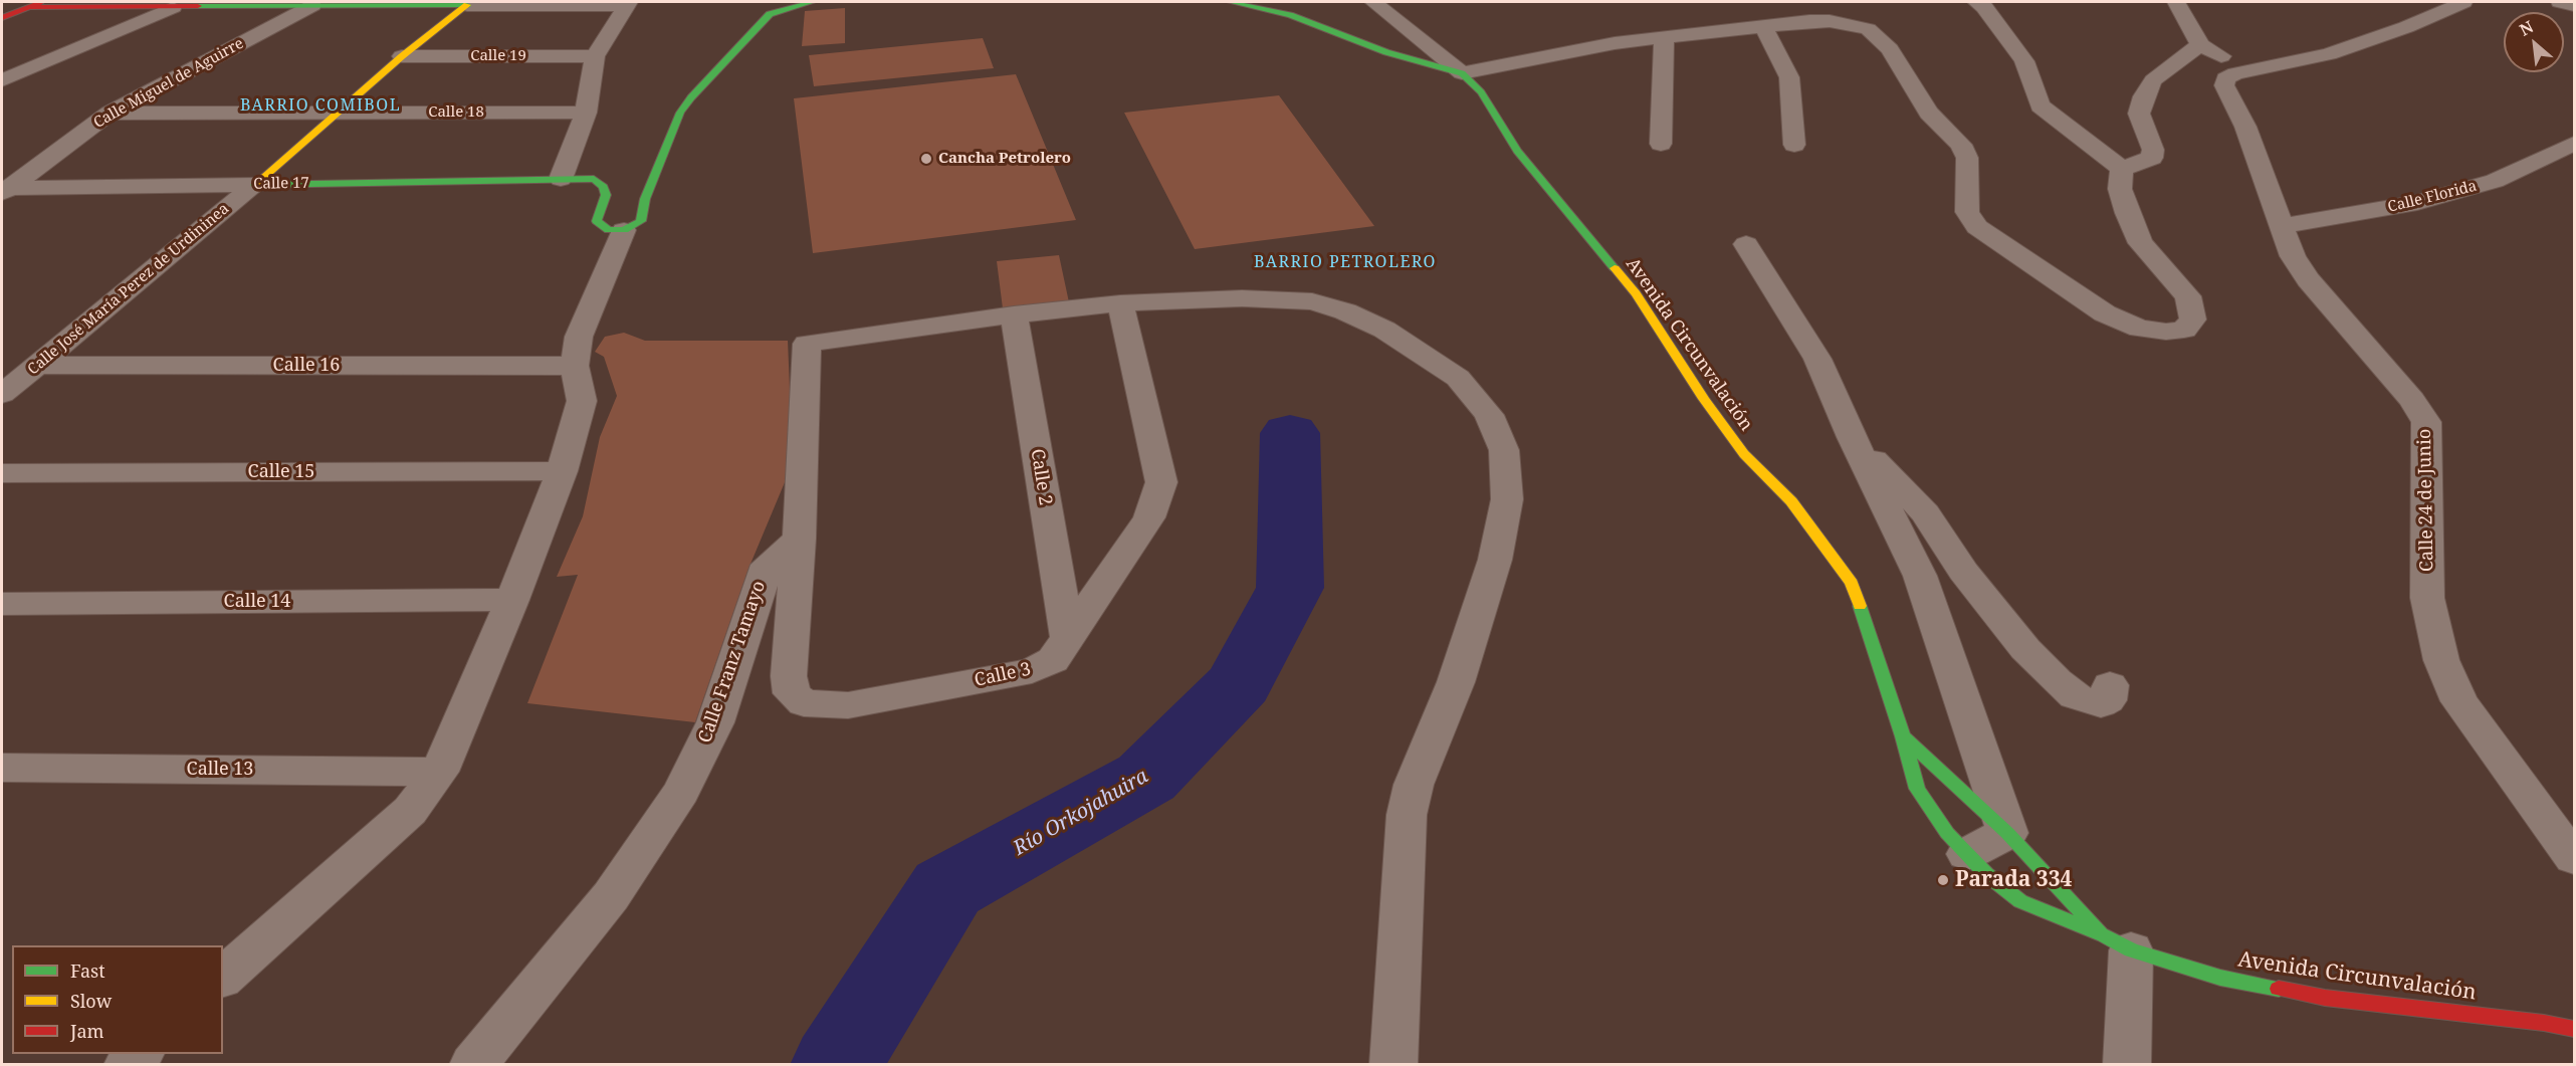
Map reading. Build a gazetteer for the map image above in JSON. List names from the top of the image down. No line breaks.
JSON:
{"streets":{"main road":["Calle 17","Avenida Circunvalación"],"street":["Calle 19","Calle Miguel de Aguirre","Calle 18","Calle Florida","Calle José María Perez de Urdininea","Calle 16","Calle 15","Calle 2","Calle 24 de Junio","Calle 14","Calle Franz Tamayo","Calle 3","Calle 13"]},"crossings":[["Calle Miguel de Aguirre","Calle 18"],["Calle Miguel de Aguirre","Calle 17"],["Calle 17","Calle José María Perez de Urdininea"],["Calle Florida","Calle 24 de Junio"],["Calle José María Perez de Urdininea","Calle 16"],["Calle 2","Calle 3"],["Calle Franz Tamayo","Calle 3"]],"districts":["BARRIO COMIBOL","BARRIO PETROLERO"],"water":["Río Orkojahuira"],"places":["Cancha Petrolero","Parada 334"],"legend":["Fast","Slow","Jam"],"north":"top left"}
